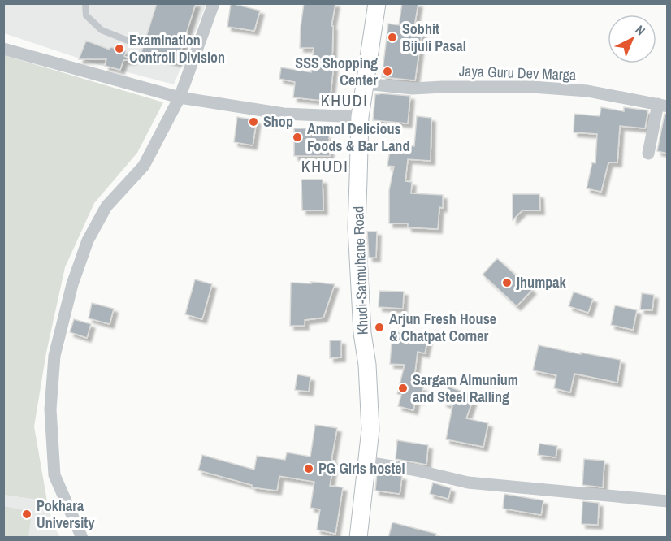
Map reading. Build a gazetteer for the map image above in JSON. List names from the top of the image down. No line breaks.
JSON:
{"streets":{"main road":["Khudi-Satmuhane Road"],"street":["Jaya Guru Dev Marga"]},"crossings":[["Jaya Guru Dev Marga","Khudi-Satmuhane Road"]],"districts":["KHUDI","KHUDI"],"places":["Sobhit Bijuli Pasal","Examination Controll Division","SSS Shopping Center","Shop","Anmol Delicious Foods & Bar Land","jhumpak","Arjun Fresh House & Chatpat Corner","Sargam Almunium and Steel Ralling","PG Girls hostel","Pokhara University"],"north":"top right"}
